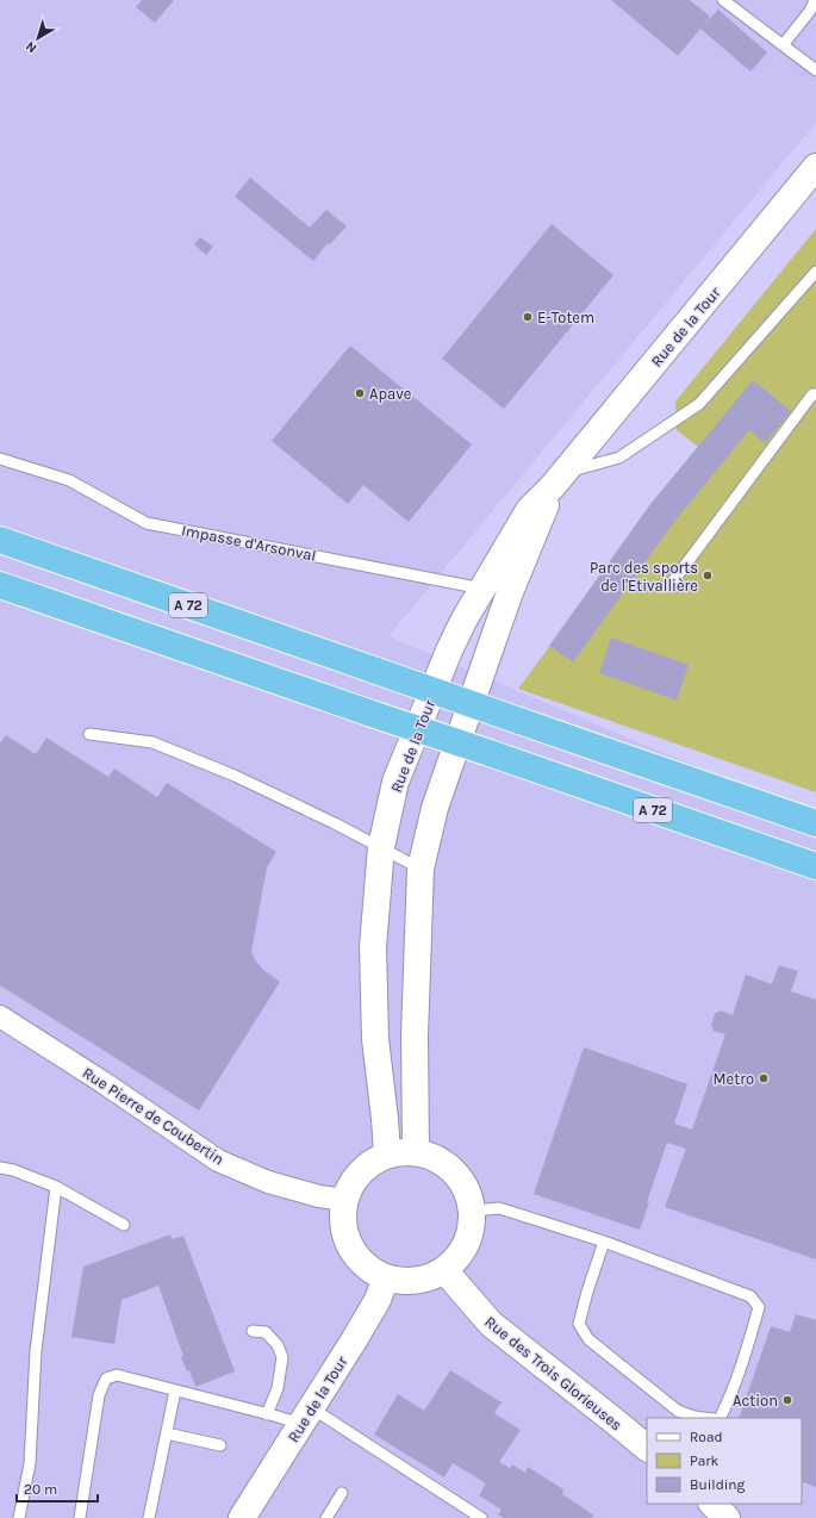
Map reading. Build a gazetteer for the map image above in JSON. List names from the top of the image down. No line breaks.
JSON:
{"streets":{"highway":["A 72"],"street":["Rue de la Tour","Rue Pierre de Coubertin","Rue des Trois Glorieuses"],"lane":["Impasse d'Arsonval"]},"crossings":[["Rue de la Tour","Impasse d'Arsonval"],["Rue de la Tour","Rue Pierre de Coubertin"],["Rue de la Tour","Rue des Trois Glorieuses"],["Rue Pierre de Coubertin","Rue des Trois Glorieuses"]],"places":["E-Totem","Apave","Parc des sports de l'Etivallière","Metro","Action"],"legend":["Road","Park","Building"],"scale_bar":"20 m","north":"bottom left"}
